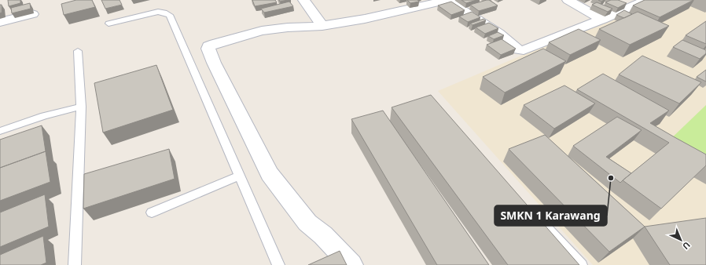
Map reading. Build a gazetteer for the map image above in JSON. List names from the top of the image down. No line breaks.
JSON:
{"places":["SMKN 1 Karawang"],"north":"bottom right"}
